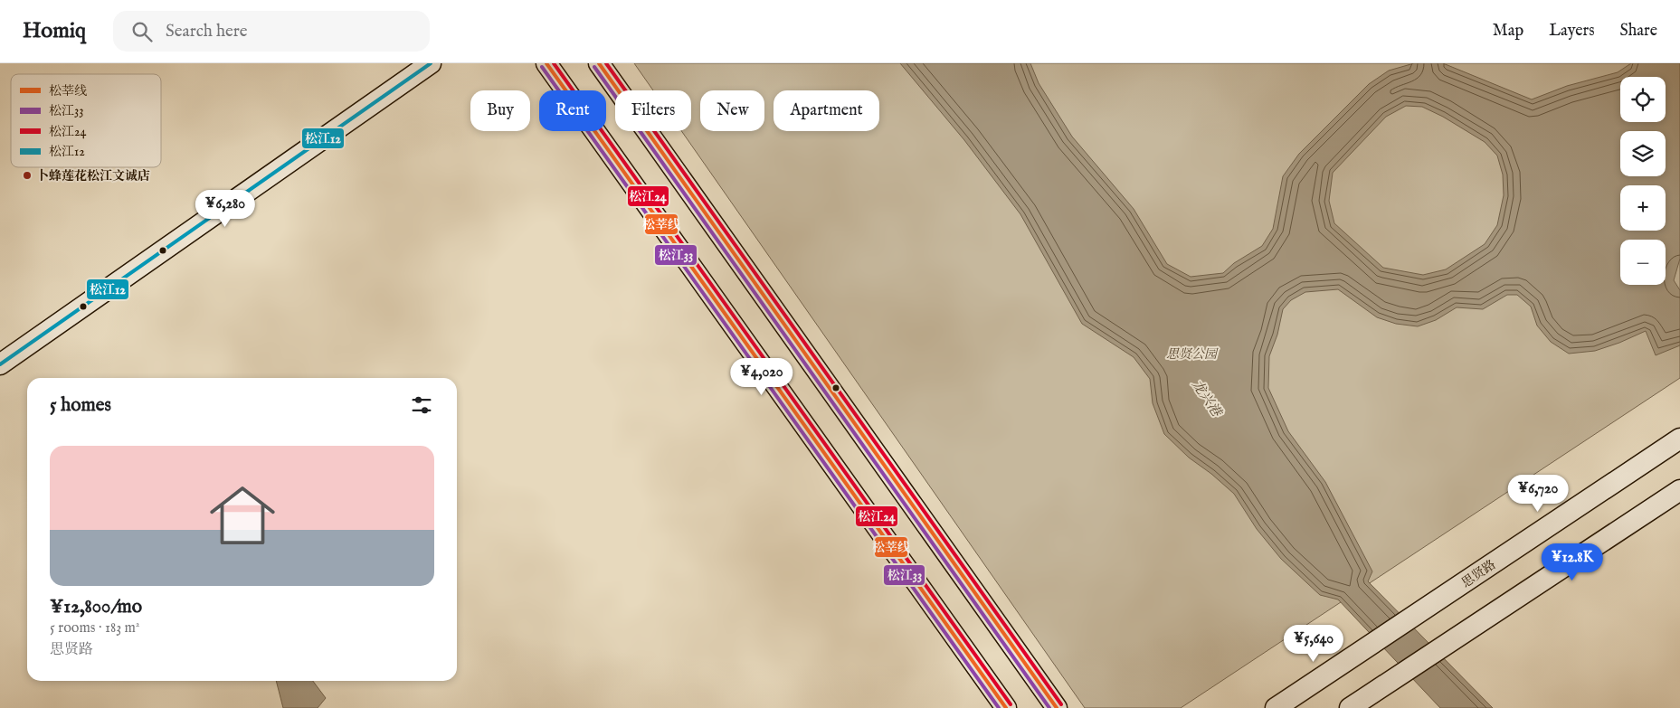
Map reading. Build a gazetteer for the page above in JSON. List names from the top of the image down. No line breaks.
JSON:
{"streets":{"main road":["思贤路"]},"water":["龙兴港"],"parks":["思贤公园"],"places":["卜蜂莲花松江文诚店"],"lines":["transit line 松莘线","transit line 松江24","transit line 松江12","transit line 松江33"],"legend":["松莘线","松江33","松江24","松江12"],"page":{"header":"Homiq","search":"Search here","nav":["Map","Layers","Share"],"map_buttons":["+","−"],"chip":["Buy","Rent","Filters","New","Apartment"],"price":["¥6,280","¥4,020","¥6,720","¥12.8K","¥5,640"],"heading":"5 homes","list":[{"name":"¥12,800/mo","note":"5 rooms · 183 m² · 思贤路"}]}}
